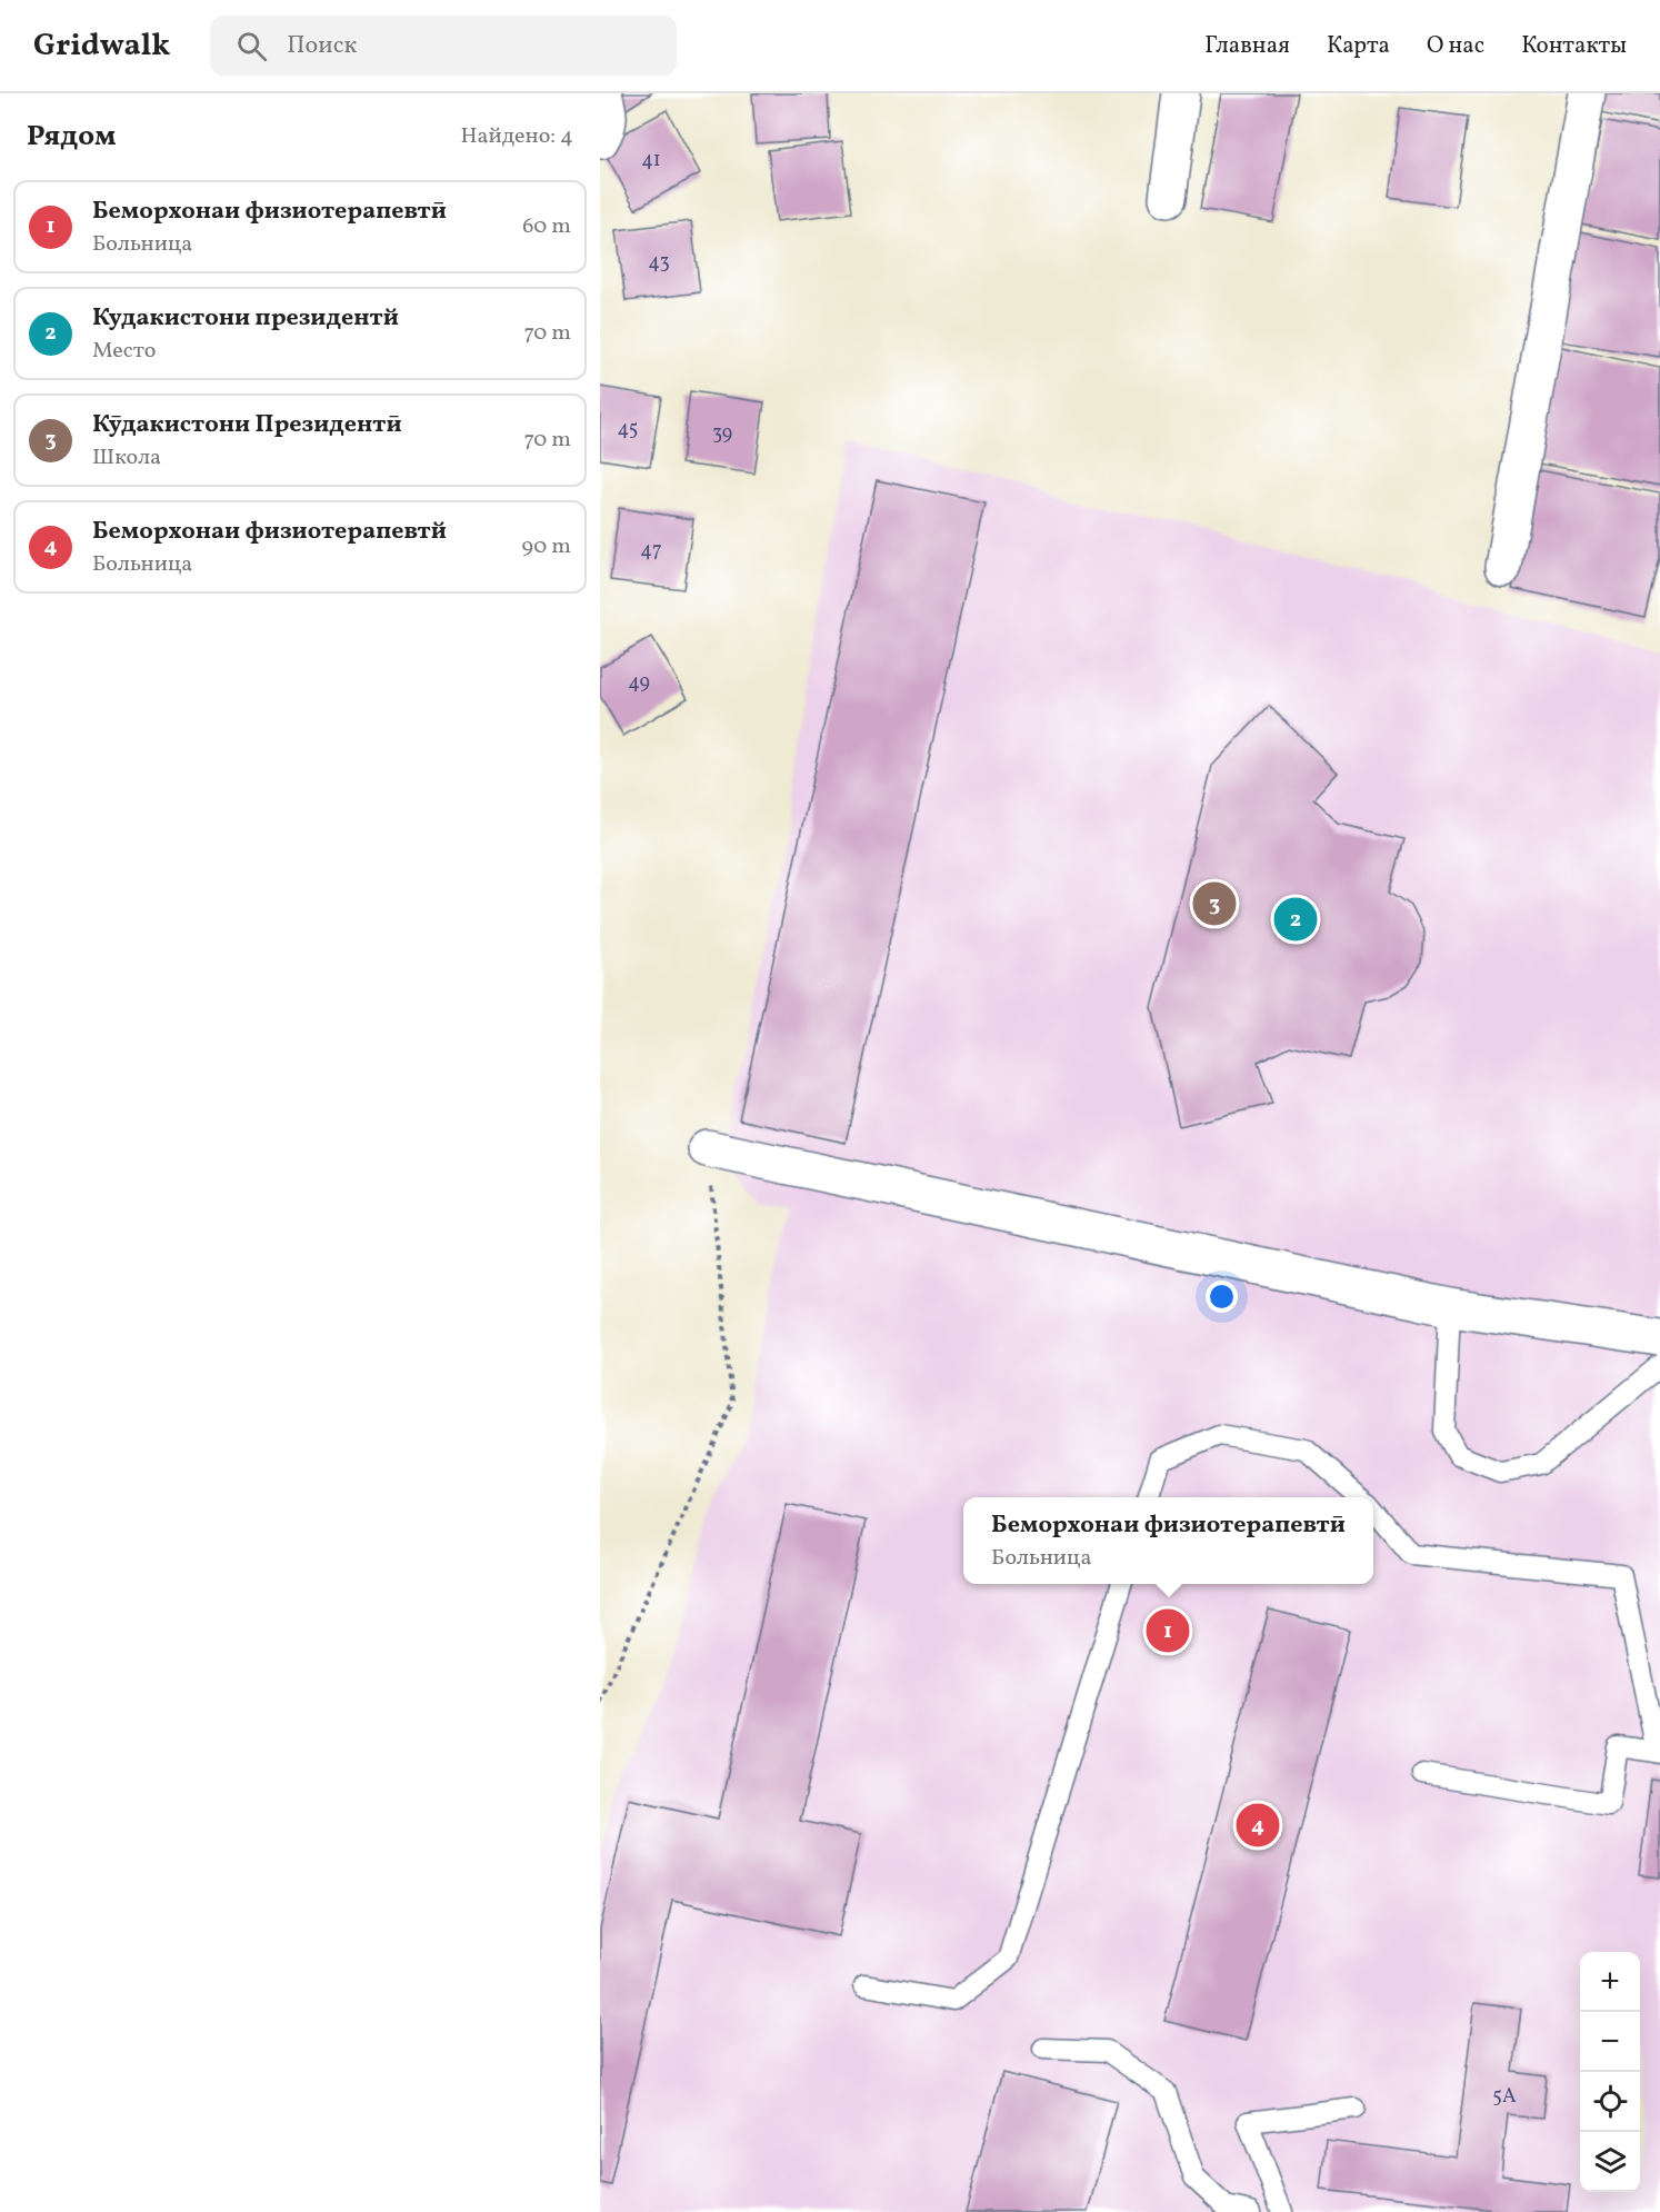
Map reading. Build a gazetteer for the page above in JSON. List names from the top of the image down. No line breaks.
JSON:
{"house_numbers":["41","43","45","39","47","49","5А"],"page":{"header":"Gridwalk","search":"Поиск","nav":["Главная","Карта","О нас","Контакты"],"heading":["Рядом","Найдено: 4"],"list":[{"mark":"1","name":"Беморхонаи физиотерапевтӣ","note":"Больница","value":"60 m"},{"mark":"2","name":"Кудакистони президентй","note":"Место","value":"70 m"},{"mark":"3","name":"Кӯдакистони Президентӣ","note":"Школа","value":"70 m"},{"mark":"4","name":"Беморхонаи физиотерапевтй","note":"Больница","value":"90 m"}],"pins":["3","2","1","4"],"popup":["Беморхонаи физиотерапевтӣ","Больница"],"map_buttons":["+","−"]}}
